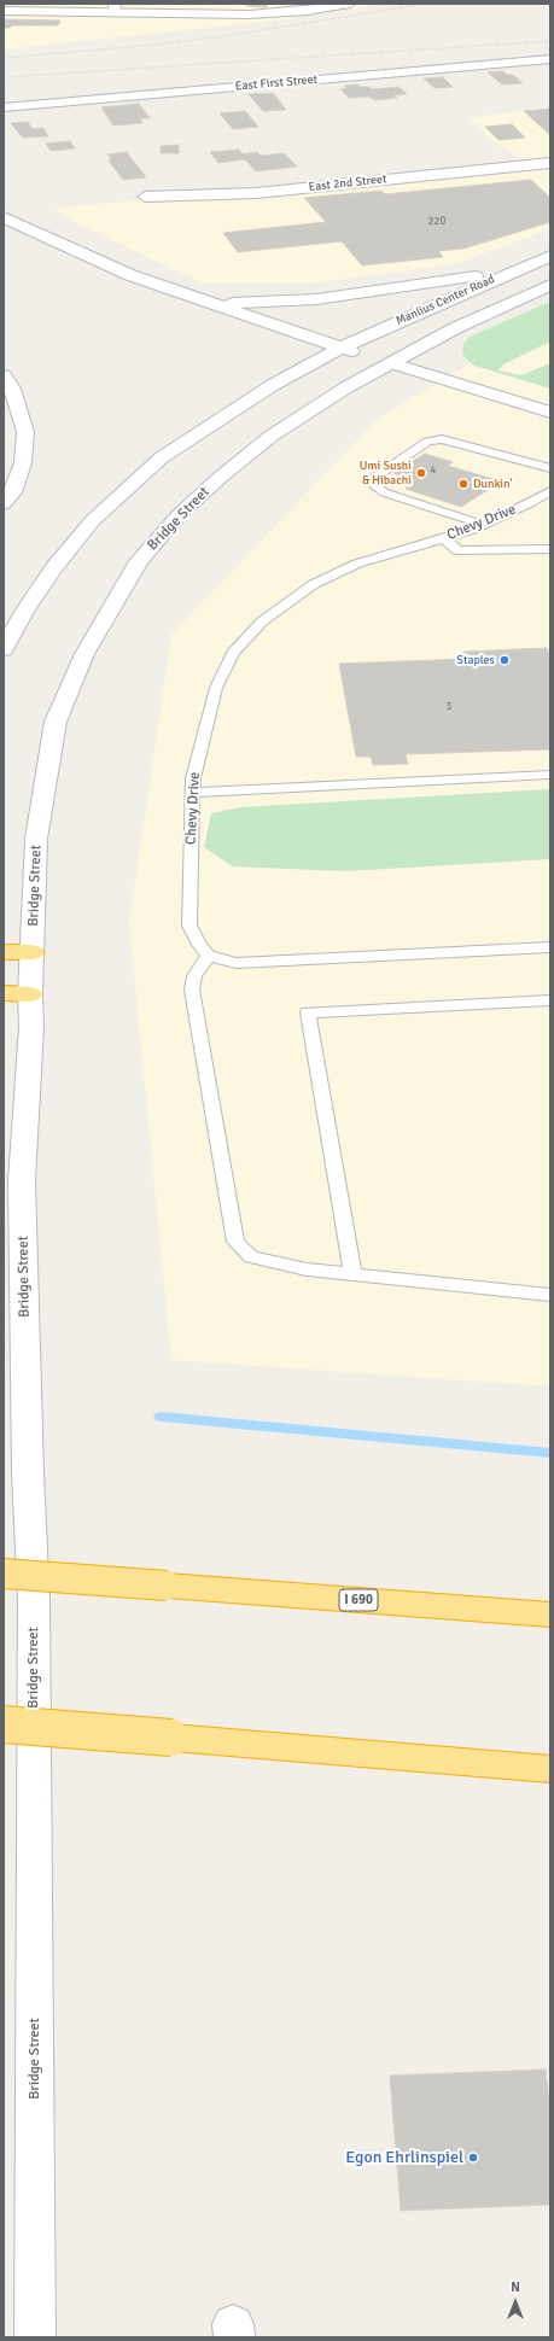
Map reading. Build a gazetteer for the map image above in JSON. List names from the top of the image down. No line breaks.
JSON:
{"streets":{"highway":["I 690"],"main road":["East First Street","East 2nd Street","Manlius Center Road","Bridge Street"],"lane":["Chevy Drive"]},"crossings":[["Manlius Center Road","Bridge Street"]],"places":["Umi Sushi & Hibachi","Dunkin'","Staples","Egon Ehrlinspiel"],"house_numbers":["220","4","3"],"north":"top"}
